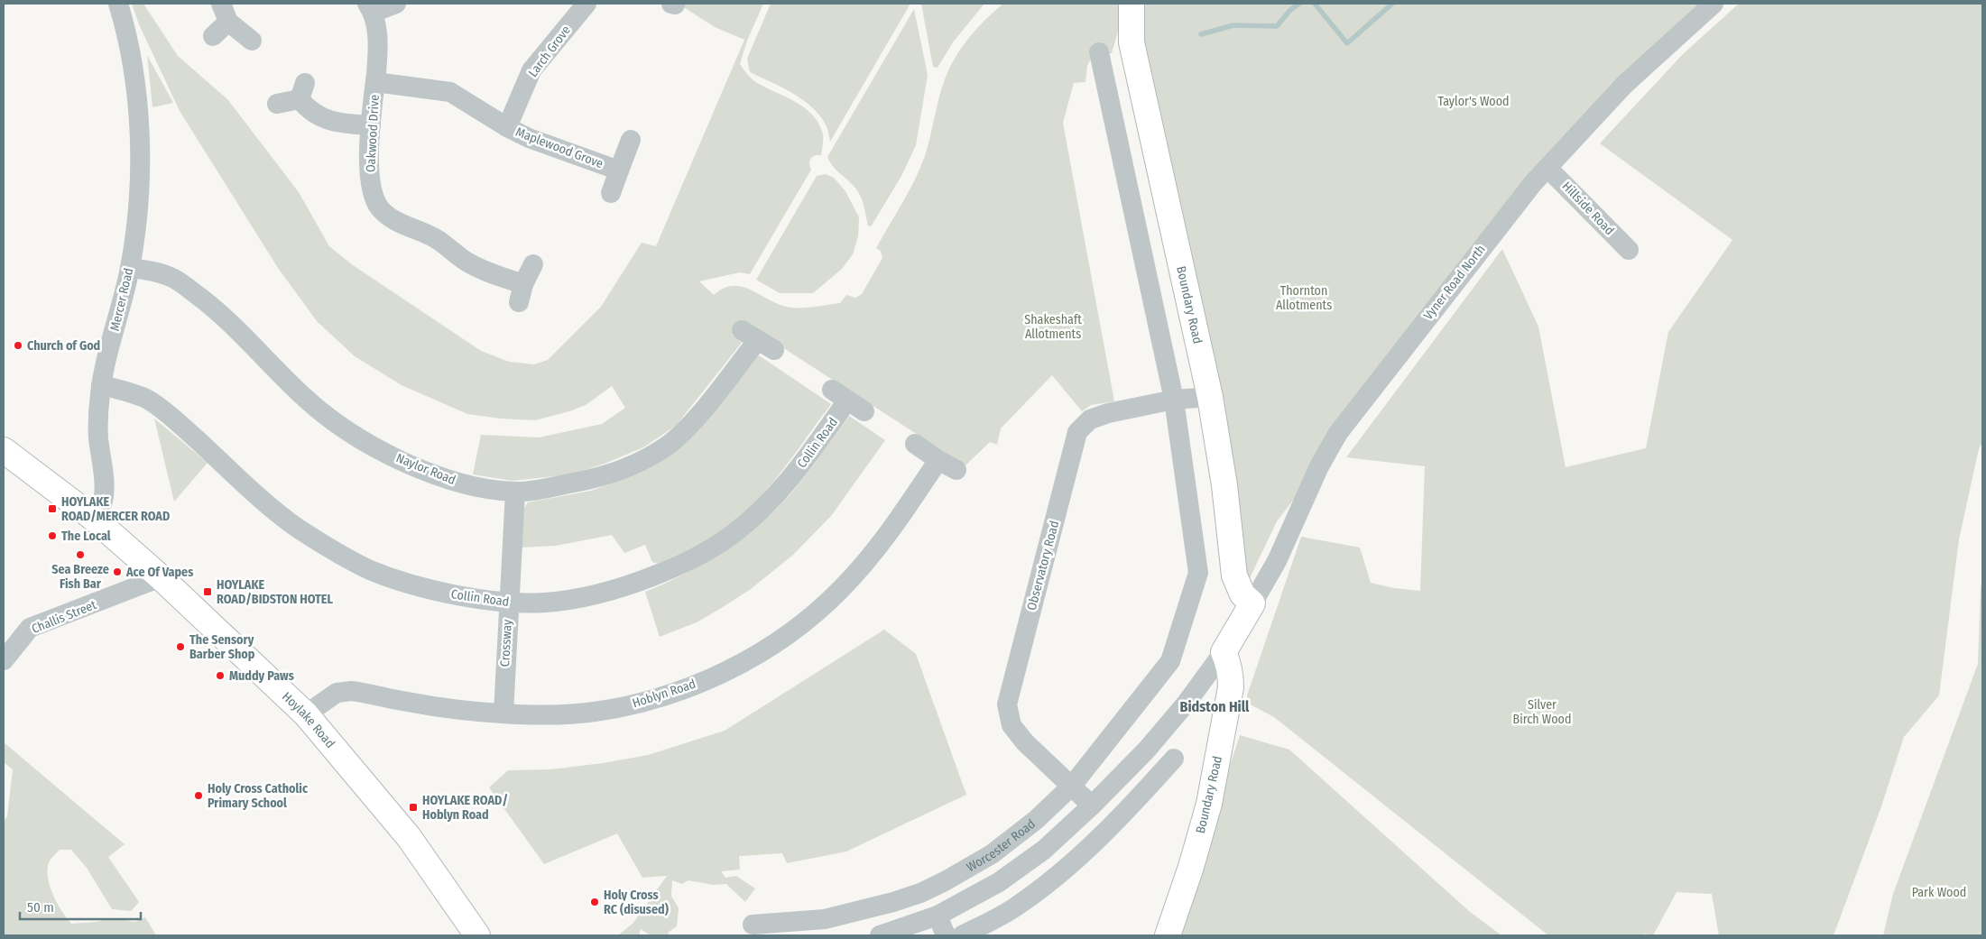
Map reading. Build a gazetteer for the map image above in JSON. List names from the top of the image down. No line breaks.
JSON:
{"streets":{"main road":["Boundary Road","Hoylake Road"],"street":["Larch Grove","Oakwood Drive","Maplewood Grove","Hillside Road","Vyner Road North","Mercer Road","Collin Road","Naylor Road","Observatory Road","Challis Street","Crossway","Hoblyn Road","Worcester Road"]},"crossings":[["Larch Grove","Maplewood Grove"],["Oakwood Drive","Maplewood Grove"],["Hillside Road","Vyner Road North"],["Vyner Road North","Boundary Road"],["Mercer Road","Collin Road"],["Mercer Road","Naylor Road"],["Mercer Road","Hoylake Road"],["Boundary Road","Observatory Road"],["Collin Road","Crossway"],["Naylor Road","Crossway"],["Observatory Road","Worcester Road"],["Challis Street","Hoylake Road"],["Crossway","Hoblyn Road"],["Hoblyn Road","Hoylake Road"]],"districts":["Bidston Hill"],"parks":["Taylor's Wood","Thornton Allotments","Shakeshaft Allotments","Silver Birch Wood","Park Wood"],"places":{"other":["Church of God","The Local","Sea Breeze Fish Bar","Ace Of Vapes","The Sensory Barber Shop","Muddy Paws","Holy Cross Catholic Primary School","Holy Cross RC (disused)"],"transit":["HOYLAKE ROAD/MERCER ROAD","HOYLAKE ROAD/BIDSTON HOTEL","HOYLAKE ROAD/ Hoblyn Road"]},"scale_bar":"50 m"}
